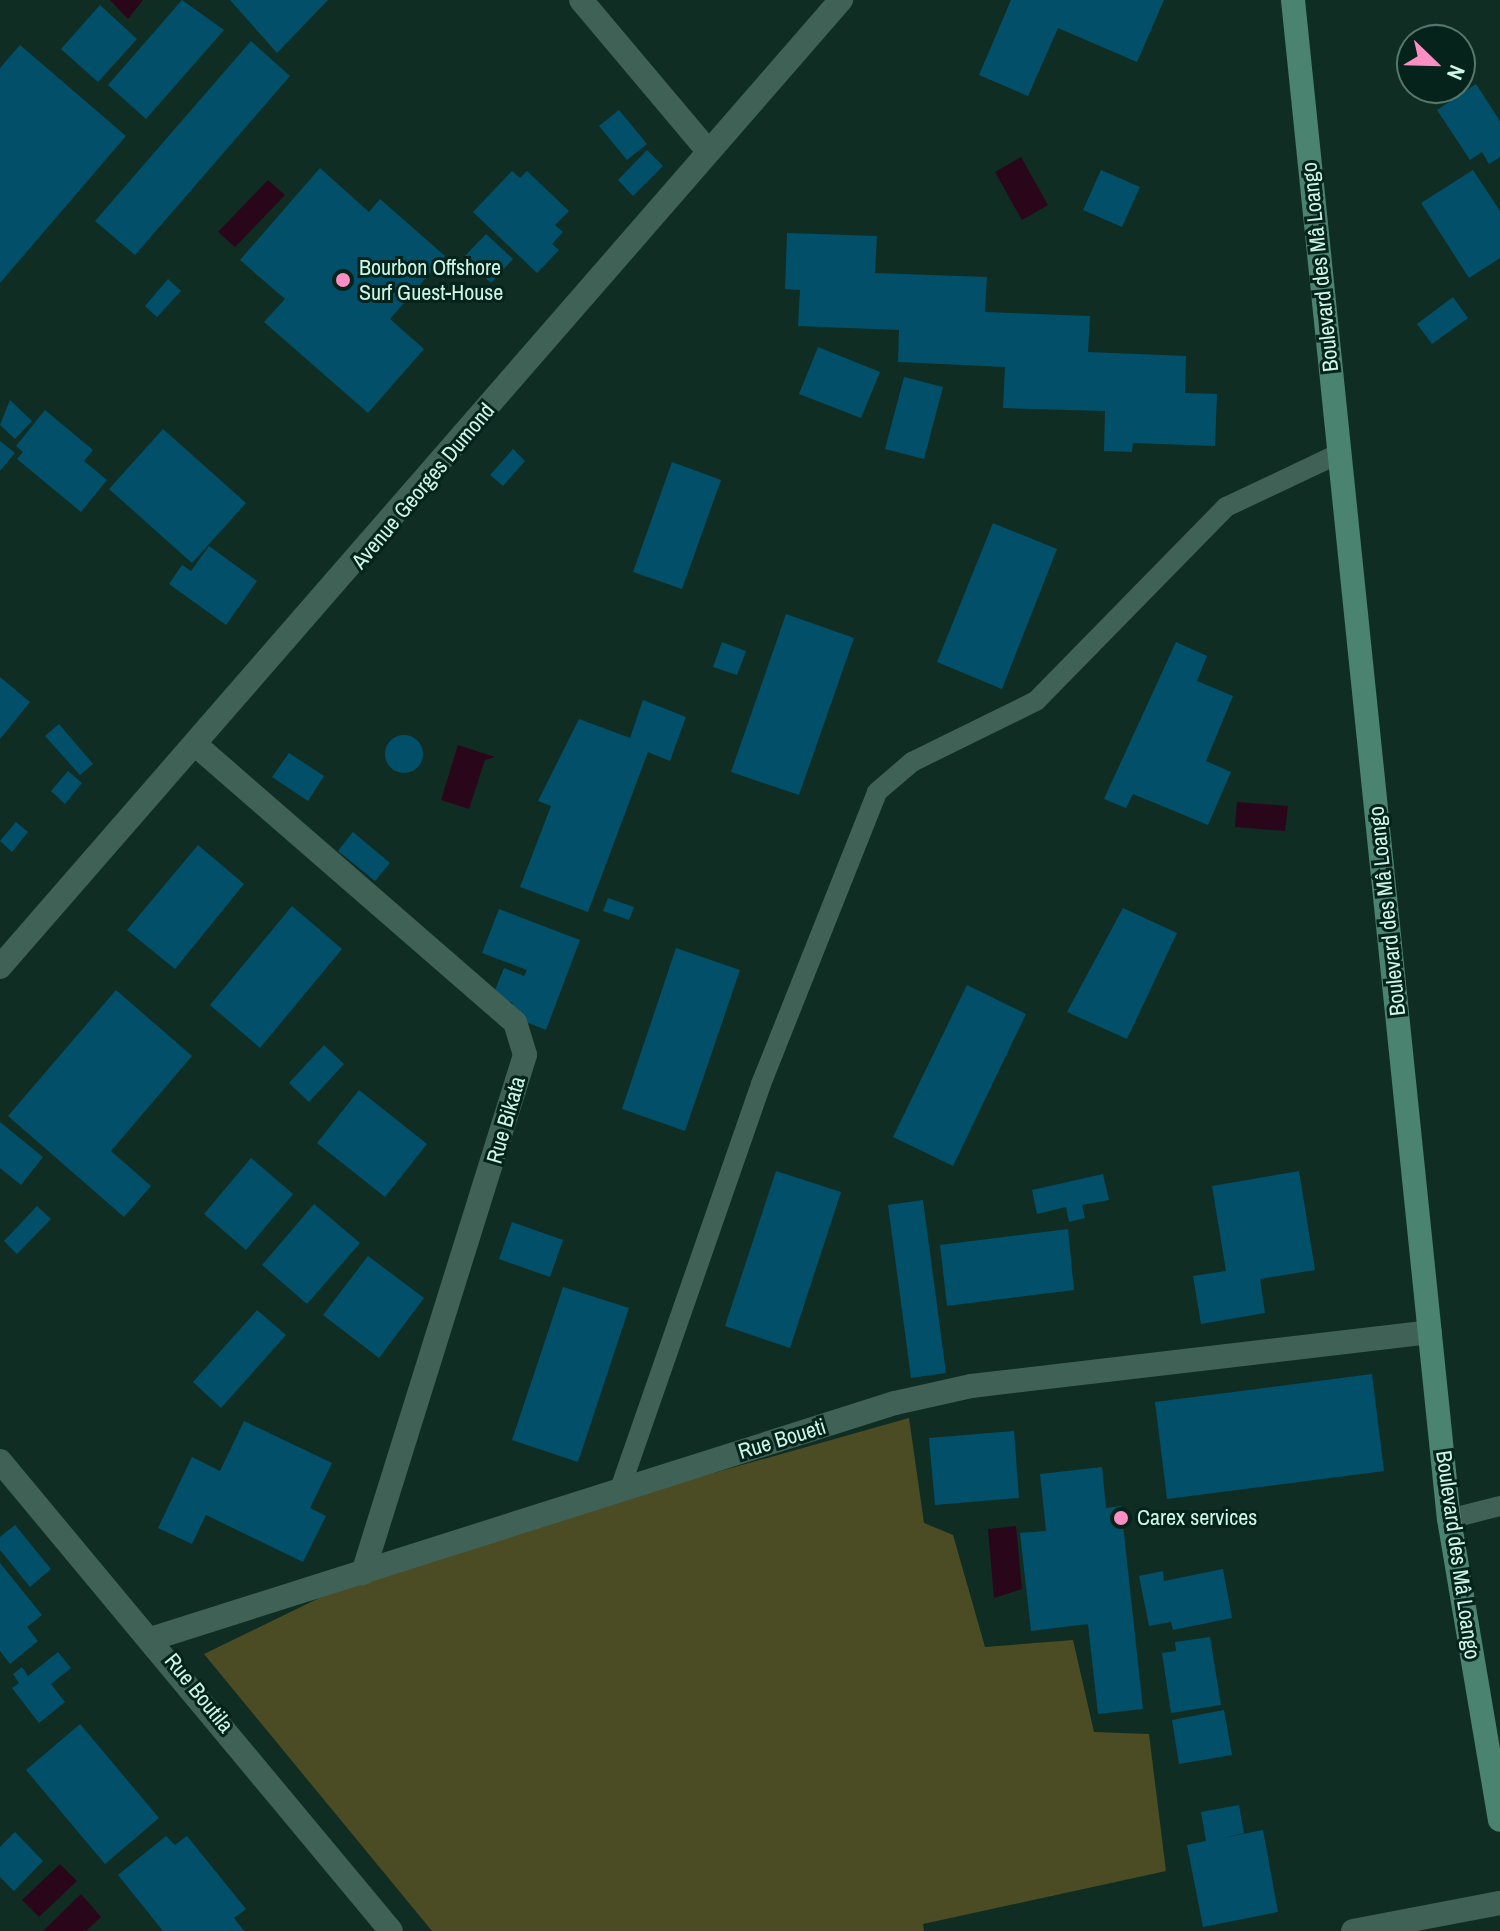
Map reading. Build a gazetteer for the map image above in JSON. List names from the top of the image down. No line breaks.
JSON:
{"streets":{"street":["Boulevard des Mâ Loango","Avenue Georges Dumond","Rue Bikata","Rue Boueti","Rue Boutila"]},"crossings":[["Boulevard des Mâ Loango","Rue Boueti"],["Avenue Georges Dumond","Rue Bikata"],["Rue Bikata","Rue Boueti"],["Rue Boueti","Rue Boutila"]],"places":["Bourbon Offshore Surf Guest-House","Carex services"],"north":"bottom right"}
